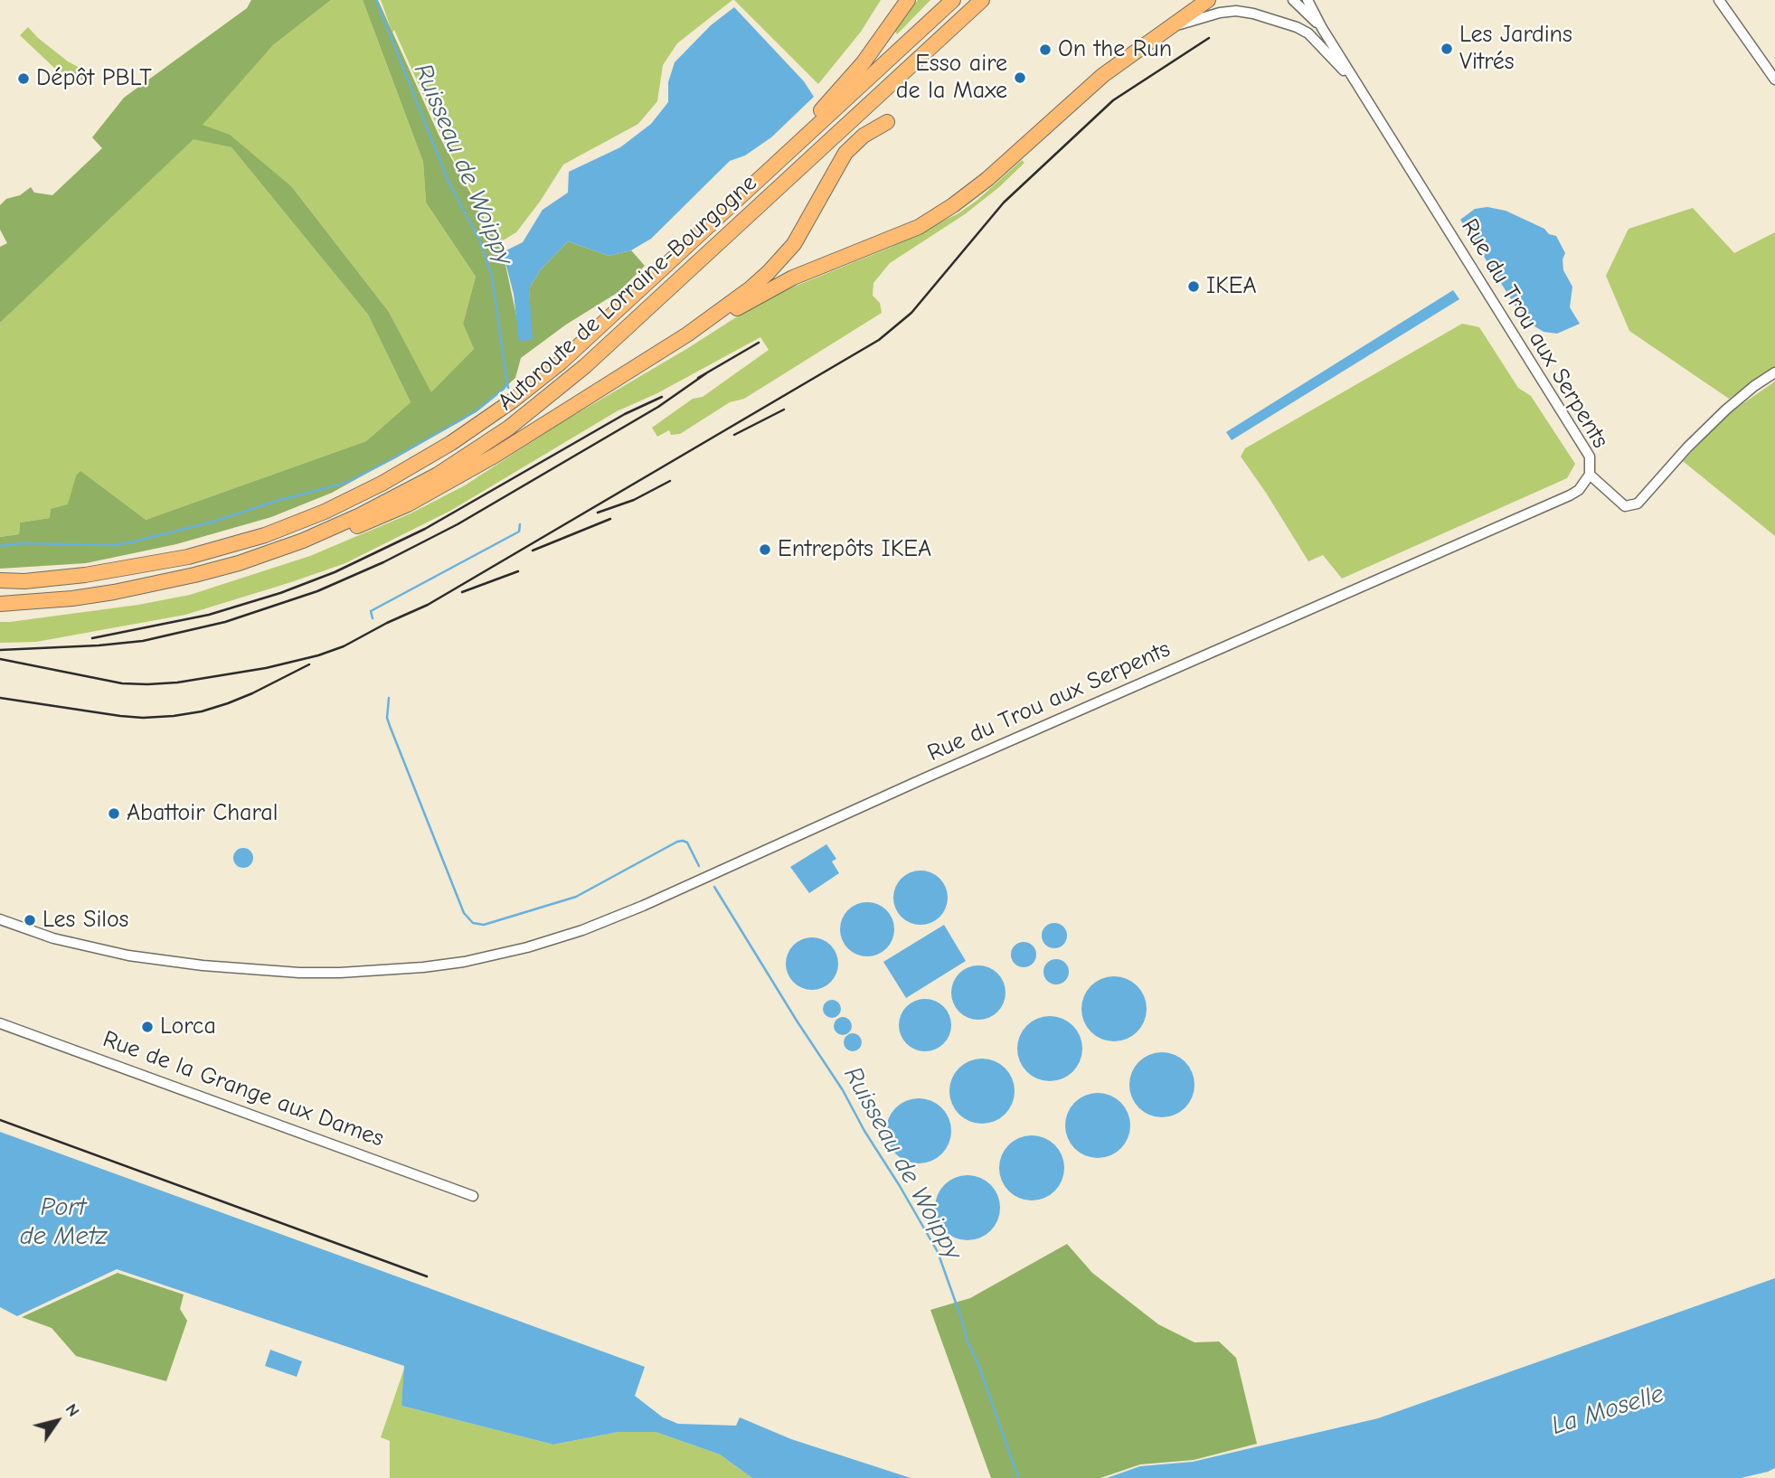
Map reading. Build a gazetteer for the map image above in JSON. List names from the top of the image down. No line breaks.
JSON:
{"streets":{"highway":["Autoroute de Lorraine-Bourgogne"],"street":["Rue du Trou aux Serpents","Rue de la Grange aux Dames"]},"water":["Ruisseau de Woippy","Port de Metz","La Moselle"],"places":["Les Jardins Vitrés","On the Run","Esso aire de la Maxe","Dépôt PBLT","IKEA","Entrepôts IKEA","Abattoir Charal","Les Silos","Lorca"],"north":"top right"}
